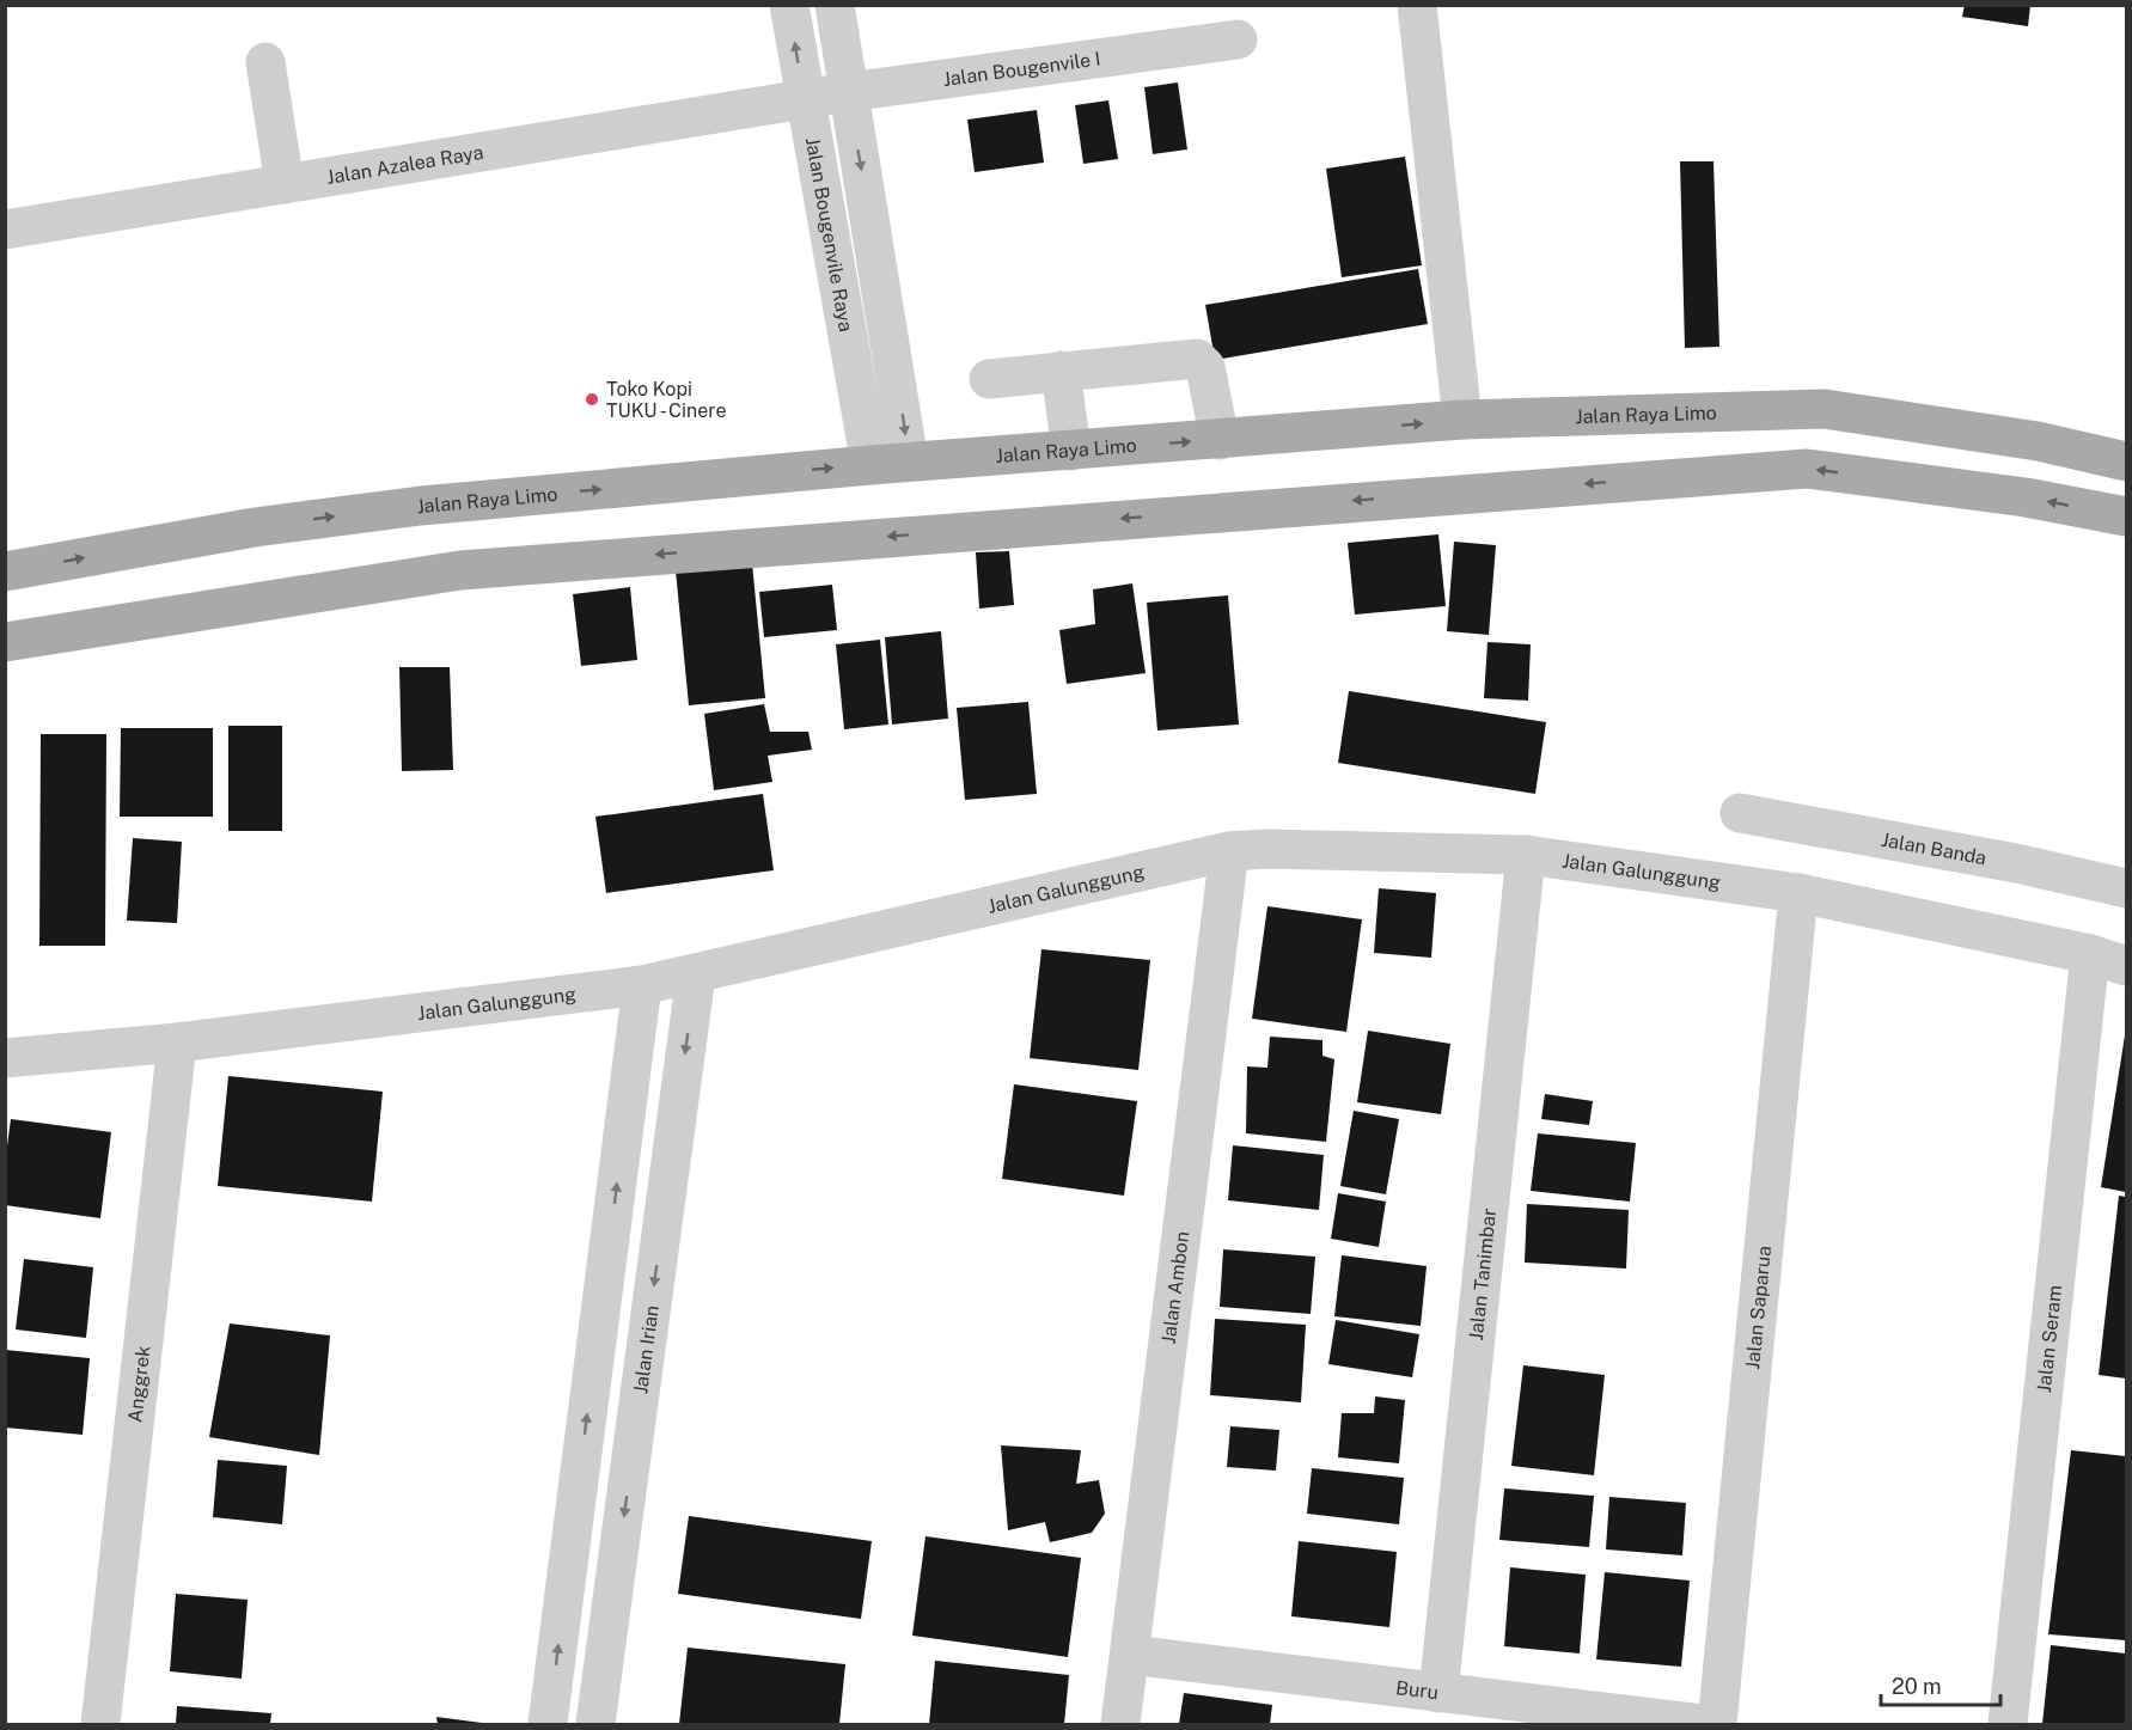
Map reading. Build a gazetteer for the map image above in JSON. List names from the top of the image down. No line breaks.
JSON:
{"streets":{"main road":["Jalan Raya Limo"],"street":["Jalan Bougenvile I","Jalan Azalea Raya","Jalan Bougenvile Raya","Jalan Banda","Jalan Galunggung","Jalan Tanimbar","Jalan Ambon","Jalan Saparua","Jalan Seram","Jalan Irian","Anggrek","Buru"]},"crossings":[["Jalan Bougenvile I","Jalan Azalea Raya"],["Jalan Bougenvile I","Jalan Bougenvile Raya"],["Jalan Azalea Raya","Jalan Bougenvile Raya"],["Jalan Bougenvile Raya","Jalan Raya Limo"],["Jalan Galunggung","Jalan Tanimbar"],["Jalan Galunggung","Jalan Ambon"],["Jalan Galunggung","Jalan Saparua"],["Jalan Galunggung","Jalan Seram"],["Jalan Galunggung","Jalan Irian"],["Jalan Galunggung","Anggrek"],["Jalan Tanimbar","Buru"],["Jalan Ambon","Buru"]],"places":["Toko Kopi TUKU - Cinere"],"scale_bar":"20 m"}
